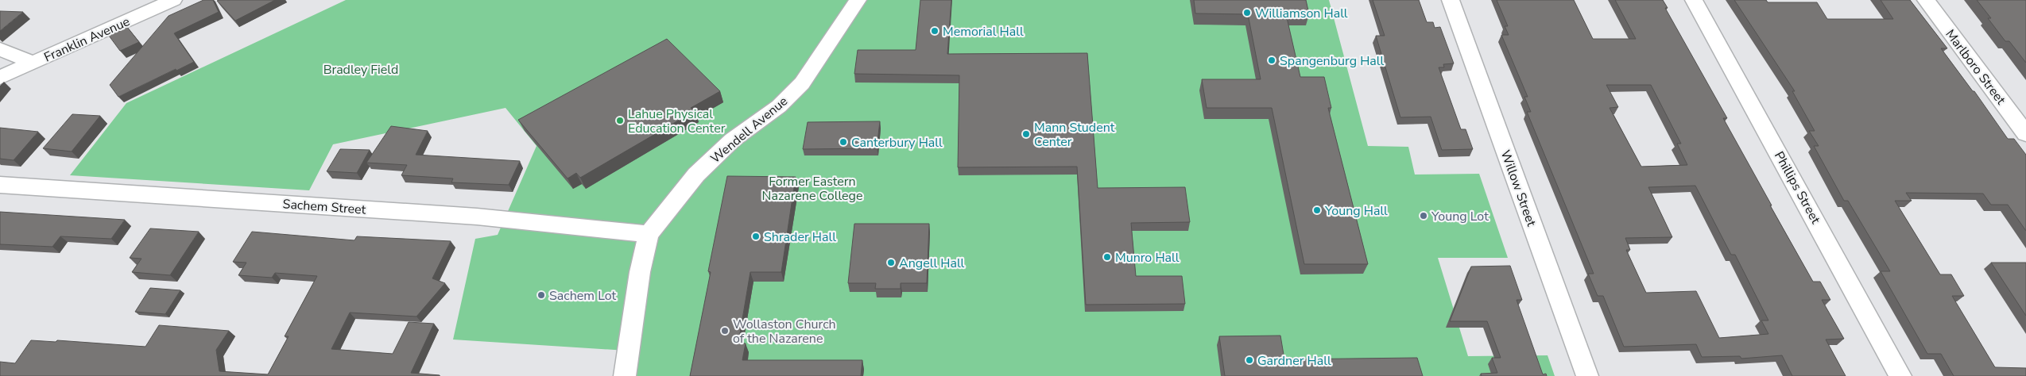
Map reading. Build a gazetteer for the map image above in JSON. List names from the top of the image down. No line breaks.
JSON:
{"streets":{"street":["Franklin Avenue","Marlboro Street","Wendell Avenue","Phillips Street","Willow Street","Sachem Street"]},"crossings":[["Wendell Avenue","Sachem Street"]],"parks":["Bradley Field","Former Eastern Nazarene College"],"places":["Williamson Hall","Memorial Hall","Spangenburg Hall","Lahue Physical Education Center","Mann Student Center","Canterbury Hall","Young Hall","Young Lot","Shrader Hall","Munro Hall","Angell Hall","Sachem Lot","Wollaston Church of the Nazarene","Gardner Hall"]}
